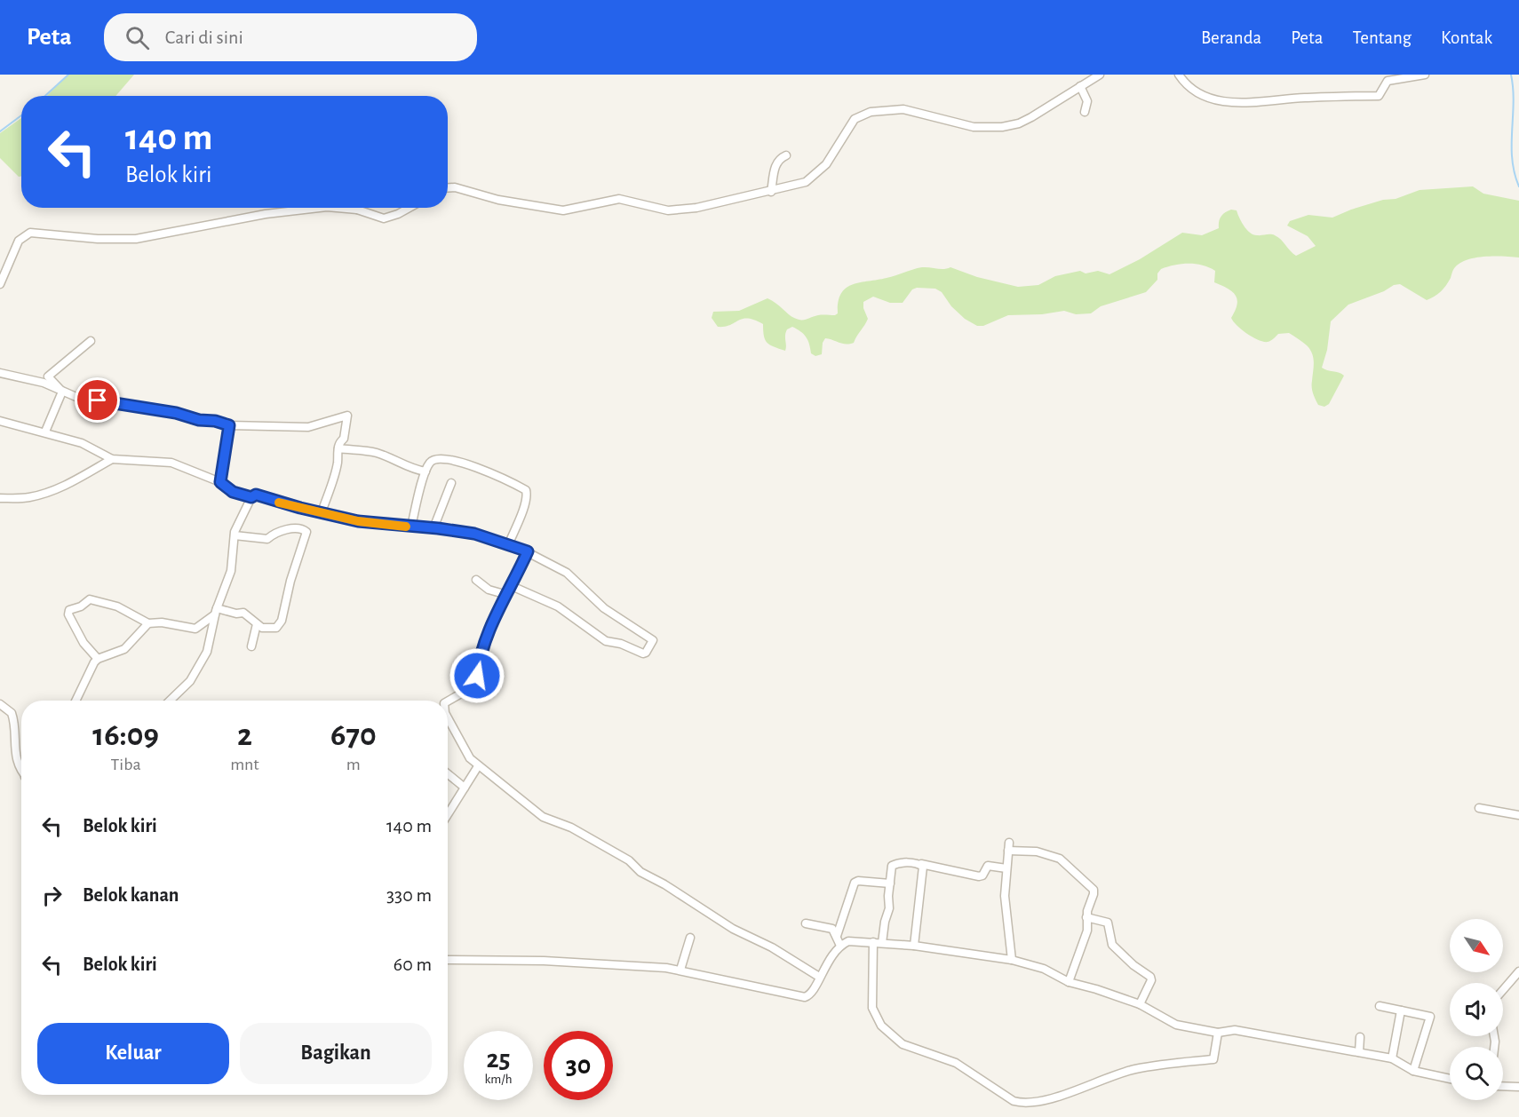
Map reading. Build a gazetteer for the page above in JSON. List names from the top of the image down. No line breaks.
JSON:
{"north":"bottom right","page":{"header":"Peta","search":"Cari di sini","nav":["Beranda","Peta","Tentang","Kontak"],"turn":["140 m","Belok kiri"],"eta":["16:09","Tiba","2","mnt","670","m"],"list":[{"name":"Belok kiri","value":"140 m"},{"name":"Belok kanan","value":"330 m"},{"name":"Belok kiri","value":"60 m"}],"buttons":["Keluar","Bagikan"],"speed":"25 km/h","limit":"30"}}
